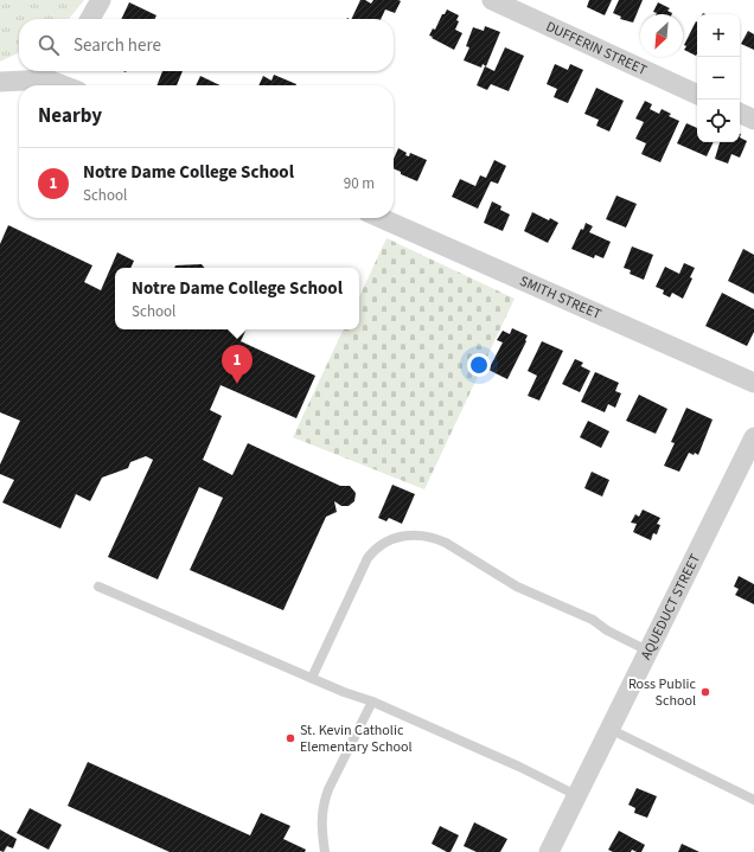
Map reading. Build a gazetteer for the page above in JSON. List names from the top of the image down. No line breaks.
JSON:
{"streets":{"street":["DUFFERIN STREET","SMITH STREET","AQUEDUCT STREET"]},"places":["Ross Public School","St. Kevin Catholic Elementary School"],"north":"bottom left","page":{"map_buttons":["+","−"],"search":"Search here","heading":"Nearby","list":[{"mark":"1","name":"Notre Dame College School","note":"School","value":"90 m"}],"popup":["Notre Dame College School","School"],"pins":"1"}}
